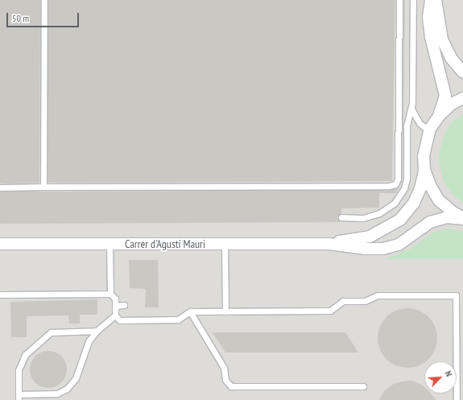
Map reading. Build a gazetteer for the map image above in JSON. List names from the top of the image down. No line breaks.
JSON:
{"streets":{"street":["Carrer d'Agustí Mauri"]},"scale_bar":"50 m","north":"top right"}
